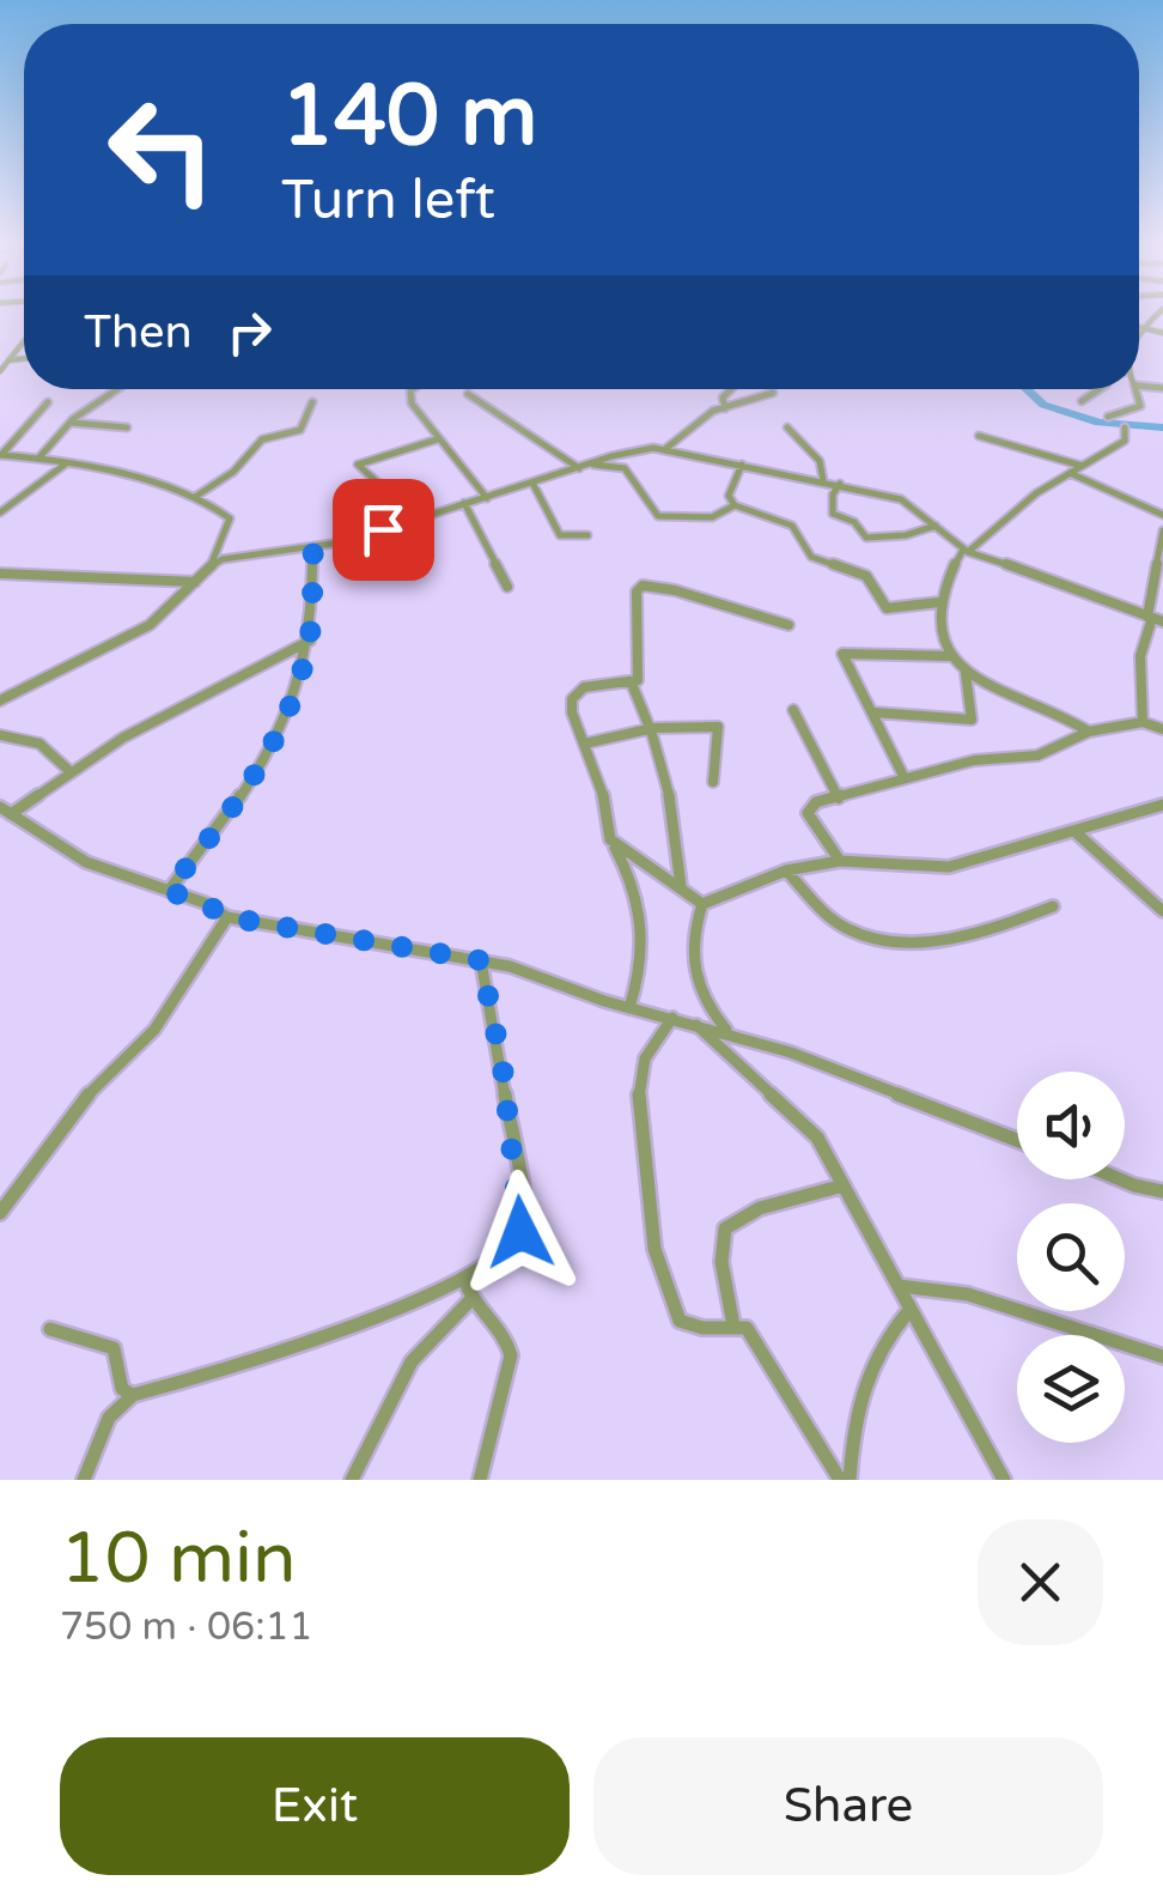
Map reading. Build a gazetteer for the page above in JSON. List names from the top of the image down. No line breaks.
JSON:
{"page":{"turn":["140 m","Turn left"],"then":"Then","heading":["10 min","750 m · 06:11"],"buttons":["Exit","Share"]}}
